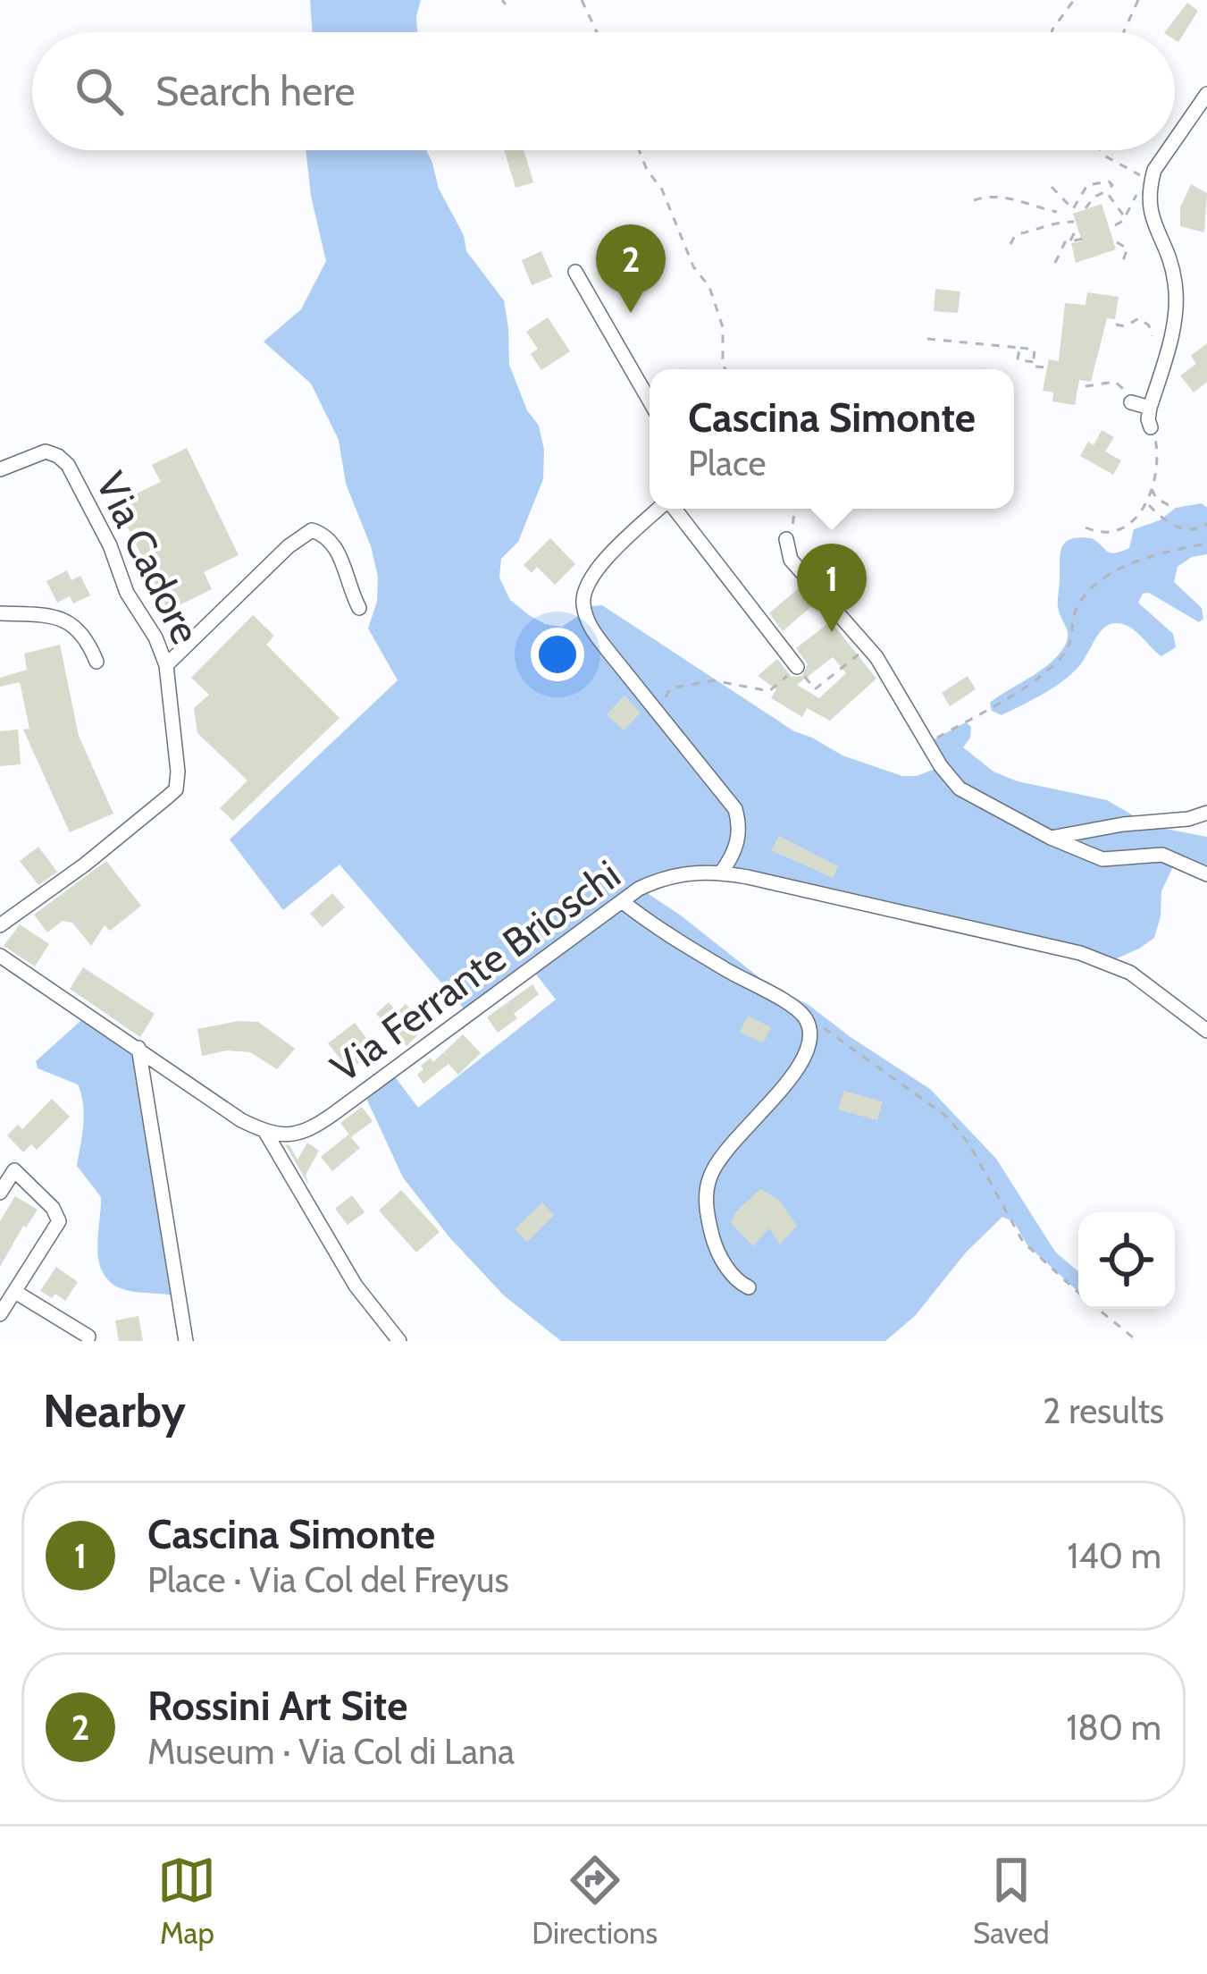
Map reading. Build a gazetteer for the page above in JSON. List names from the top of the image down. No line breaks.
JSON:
{"streets":{"street":["Via Cadore","Via Ferrante Brioschi"]},"page":{"search":"Search here","pins":["2","1"],"popup":["Cascina Simonte","Place"],"heading":["Nearby","2 results"],"list":[{"mark":"1","name":"Cascina Simonte","note":"Place · Via Col del Freyus","value":"140 m"},{"mark":"2","name":"Rossini Art Site","note":"Museum · Via Col di Lana","value":"180 m"}],"nav":["Map","Directions","Saved"]}}
